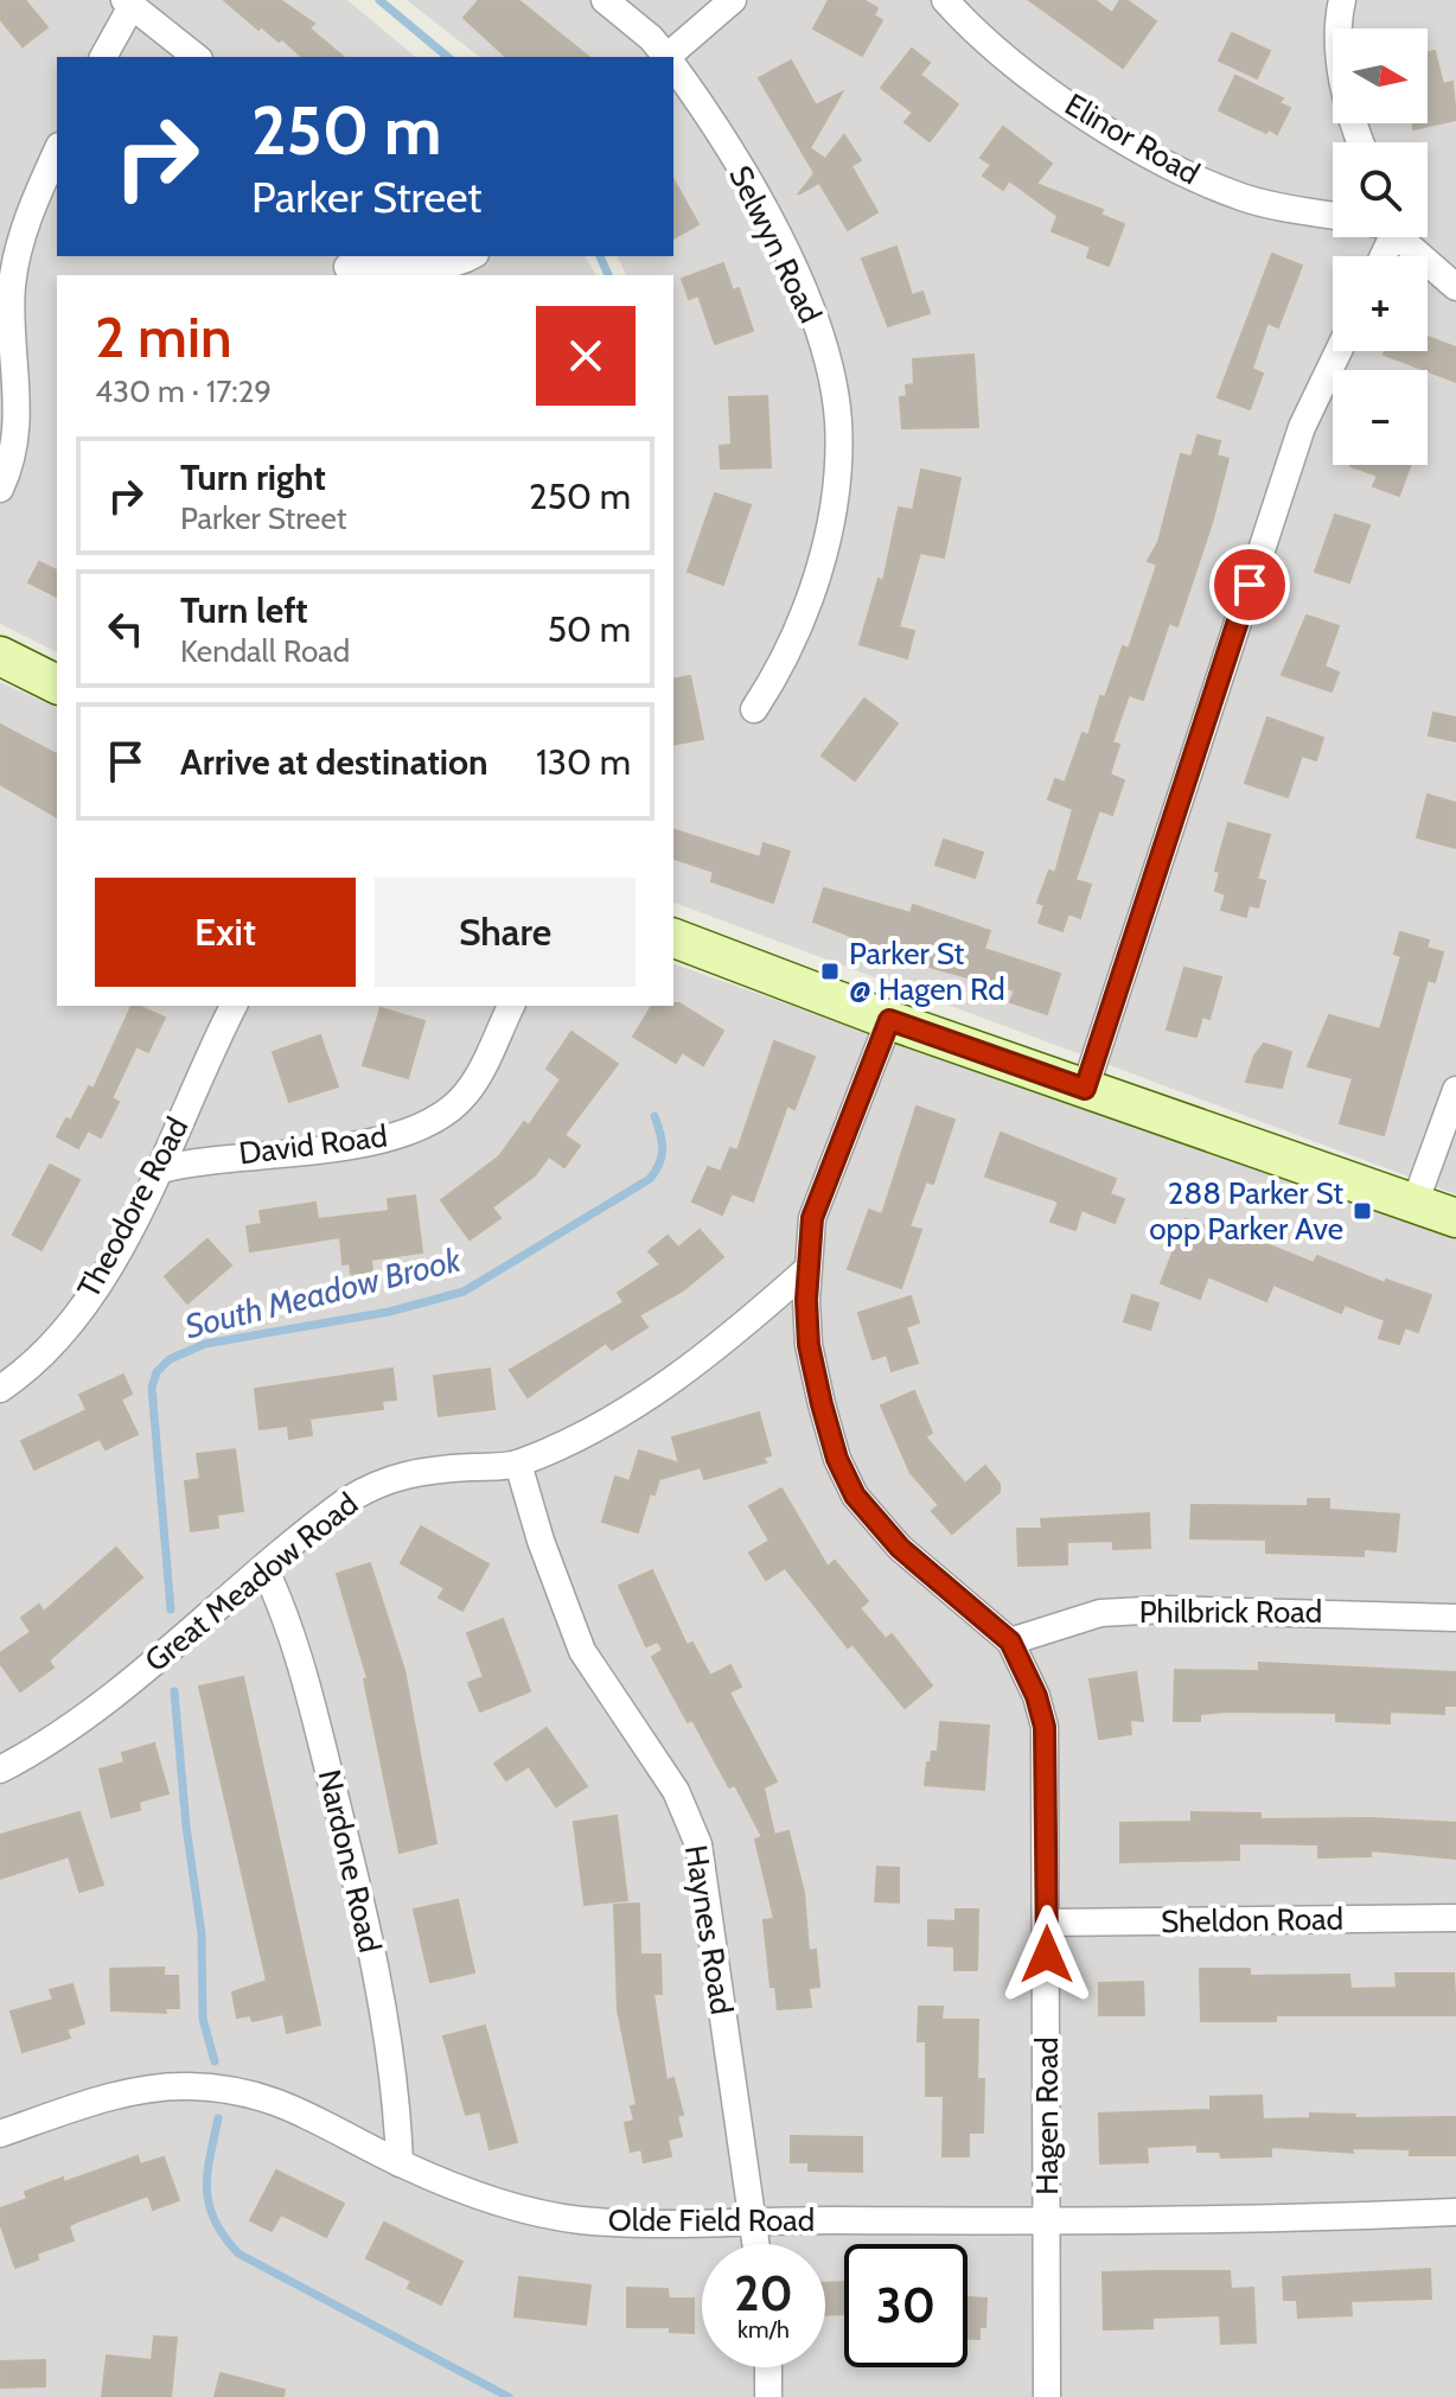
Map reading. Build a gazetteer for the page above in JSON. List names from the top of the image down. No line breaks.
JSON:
{"streets":{"street":["Elinor Road","Selwyn Road","David Road","Theodore Road","Great Meadow Road","Philbrick Road","Nardone Road","Sheldon Road","Haynes Road","Hagen Road","Olde Field Road"]},"crossings":[["David Road","Theodore Road"],["Great Meadow Road","Nardone Road"],["Great Meadow Road","Haynes Road"],["Great Meadow Road","Hagen Road"],["Philbrick Road","Hagen Road"],["Nardone Road","Olde Field Road"],["Sheldon Road","Hagen Road"],["Haynes Road","Olde Field Road"],["Hagen Road","Olde Field Road"]],"water":["South Meadow Brook"],"places":{"transit":["Parker St @ Hagen Rd","288 Parker St opp Parker Ave"]},"north":"right","page":{"map_buttons":["+","−"],"turn":["250 m","Parker Street"],"heading":["2 min","430 m · 17:29"],"list":[{"name":"Turn right","note":"Parker Street","value":"250 m"},{"name":"Turn left","note":"Kendall Road","value":"50 m"},{"name":"Arrive at destination","value":"130 m"}],"buttons":["Exit","Share"],"speed":"20 km/h","limit":"30"}}
